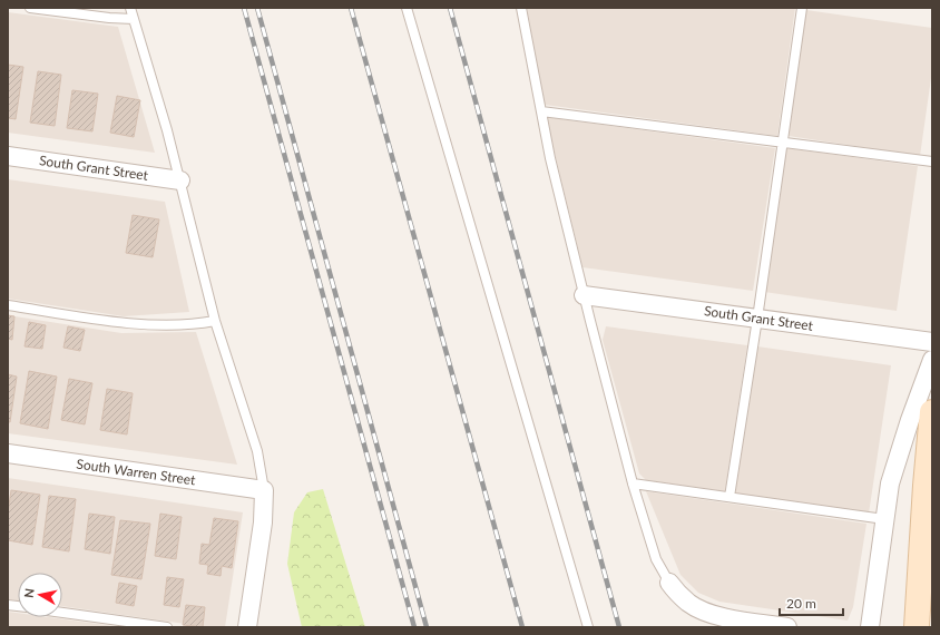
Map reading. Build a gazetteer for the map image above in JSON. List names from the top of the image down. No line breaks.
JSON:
{"streets":{"street":["South Grant Street","South Warren Street"]},"scale_bar":"20 m","north":"left"}
